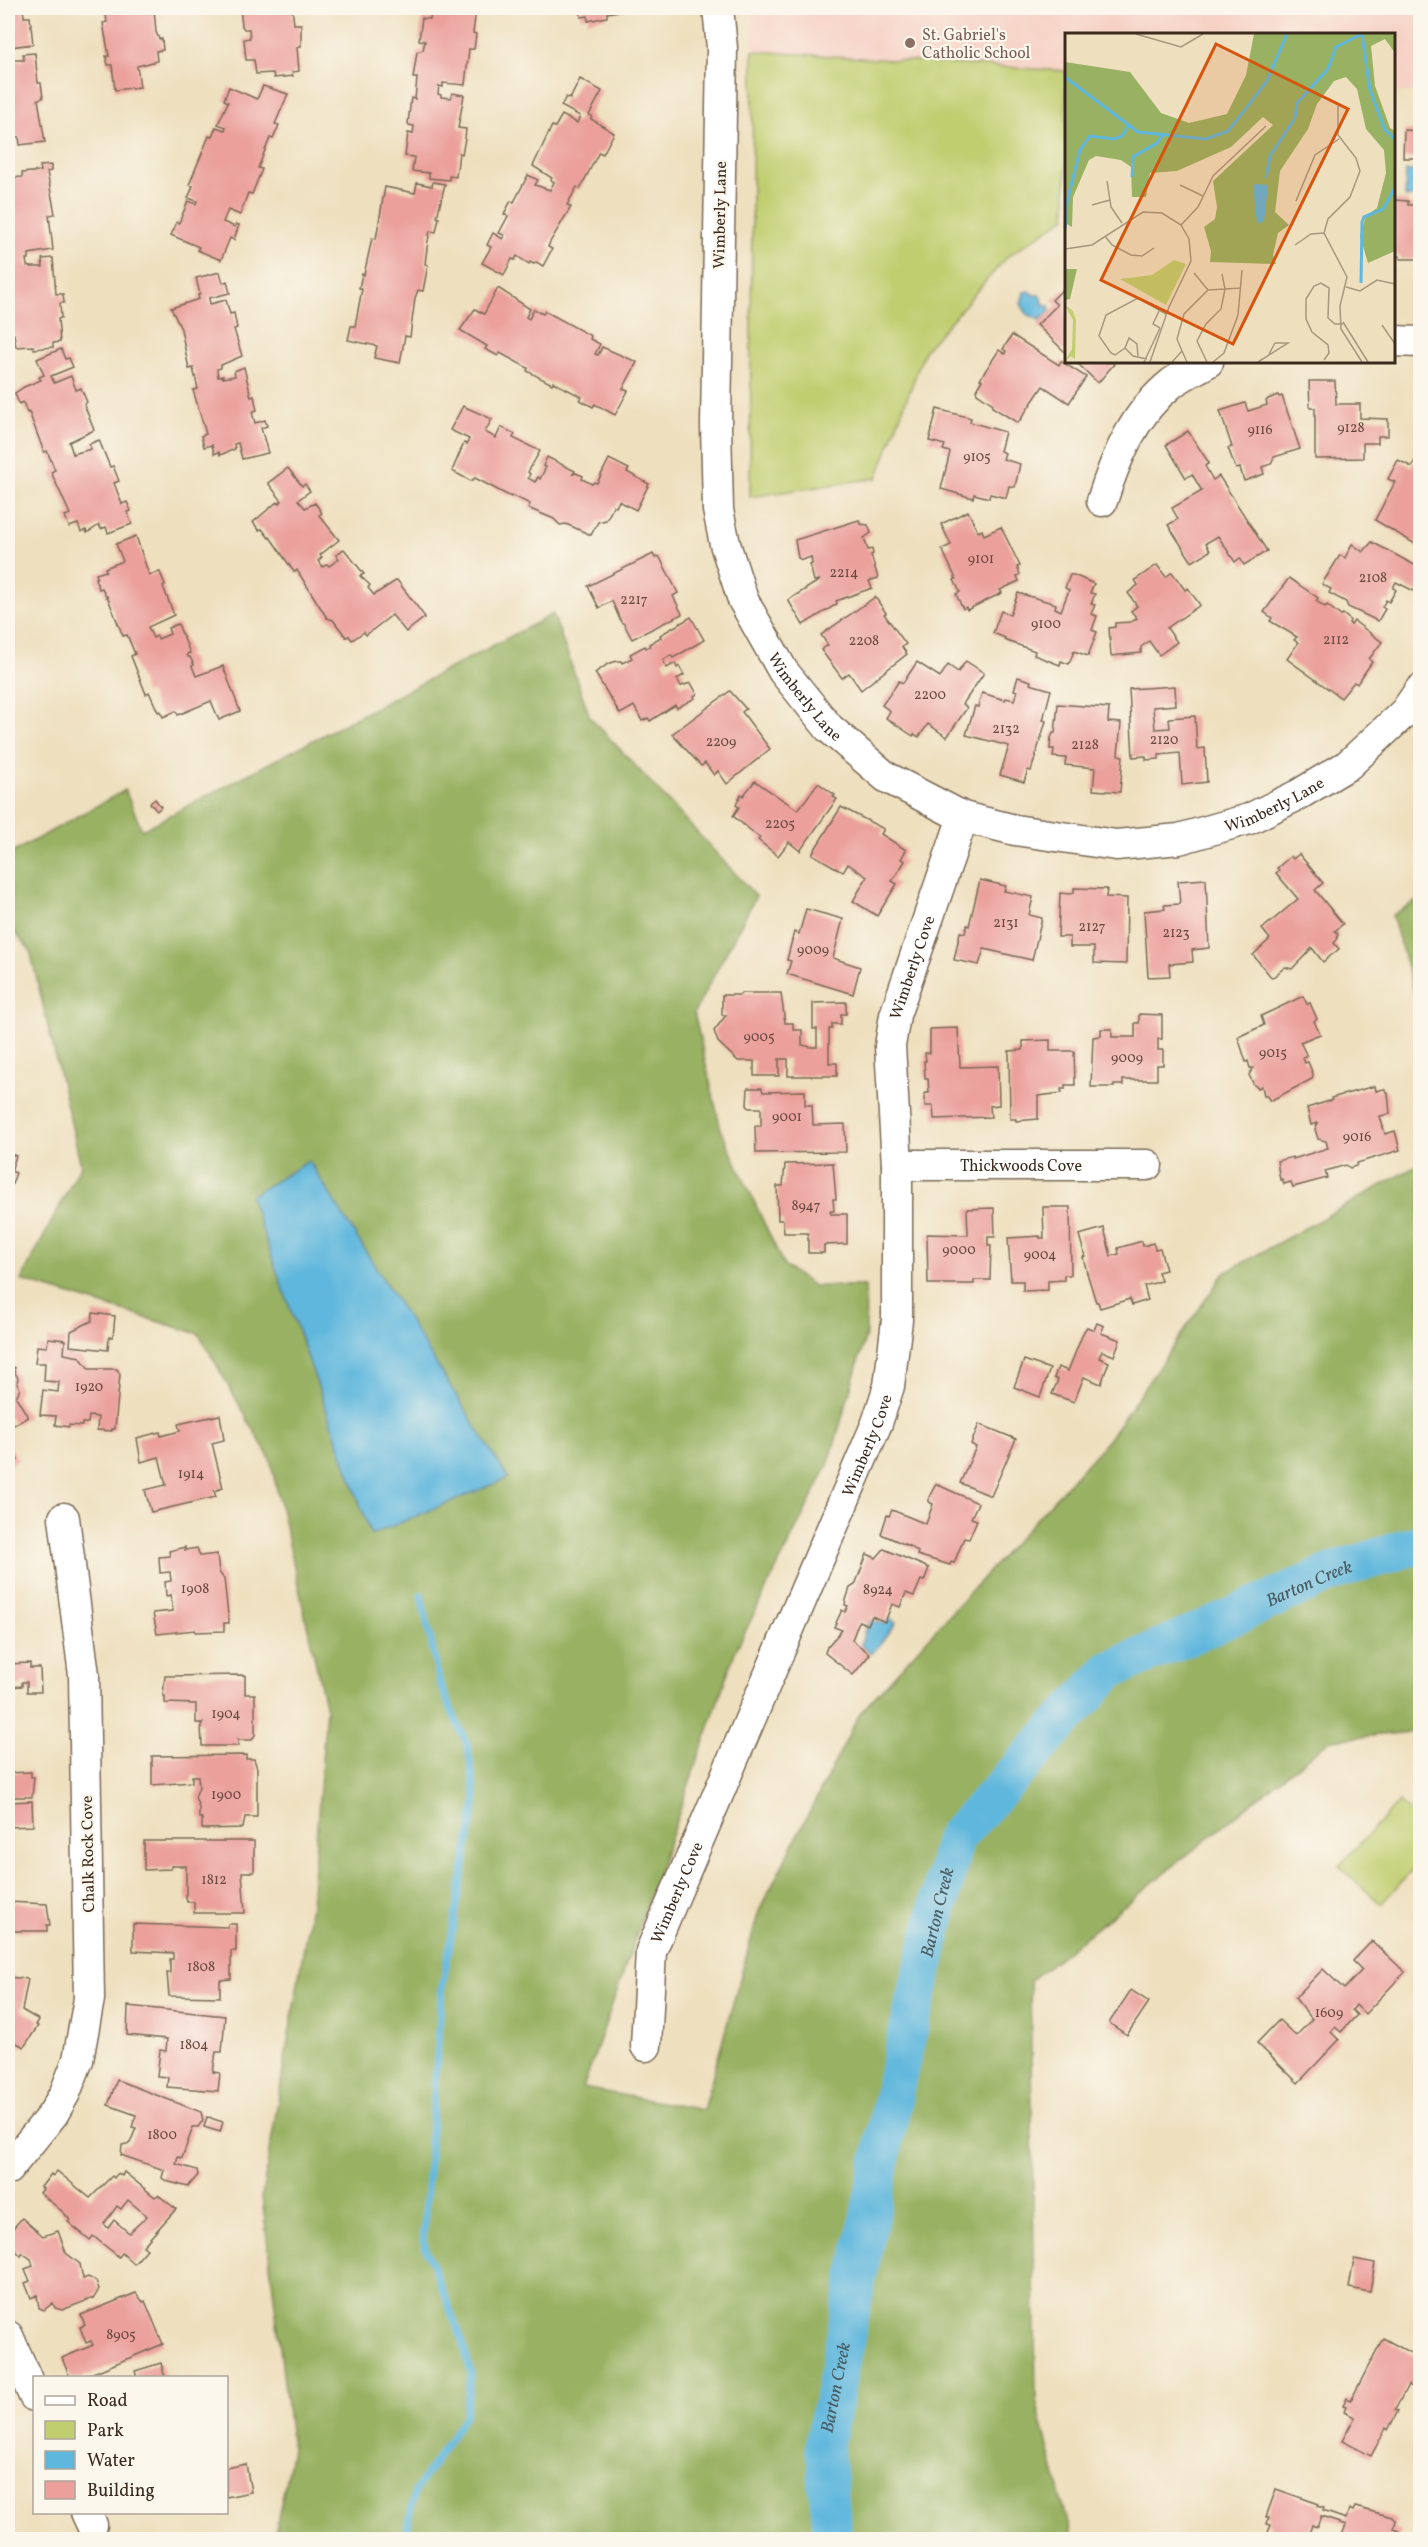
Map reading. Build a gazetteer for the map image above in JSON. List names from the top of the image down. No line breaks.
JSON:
{"streets":{"street":["Wimberly Lane","Wimberly Cove","Thickwoods Cove","Chalk Rock Cove"]},"crossings":[["Wimberly Lane","Wimberly Cove"],["Wimberly Cove","Thickwoods Cove"]],"water":["Barton Creek"],"places":["St. Gabriel's Catholic School"],"house_numbers":["9128","9116","9105","9101","2214","2108","2217","9100","2112","2208","2200","2132","2120","2209","2128","2205","2131","2127","2123","9009","9005","9015","9009","9001","9016","8947","9000","9004","1920","1914","1908","8924","1904","1900","1812","1808","1609","1804","1800","8905"],"legend":["Road","Park","Water","Building"]}
